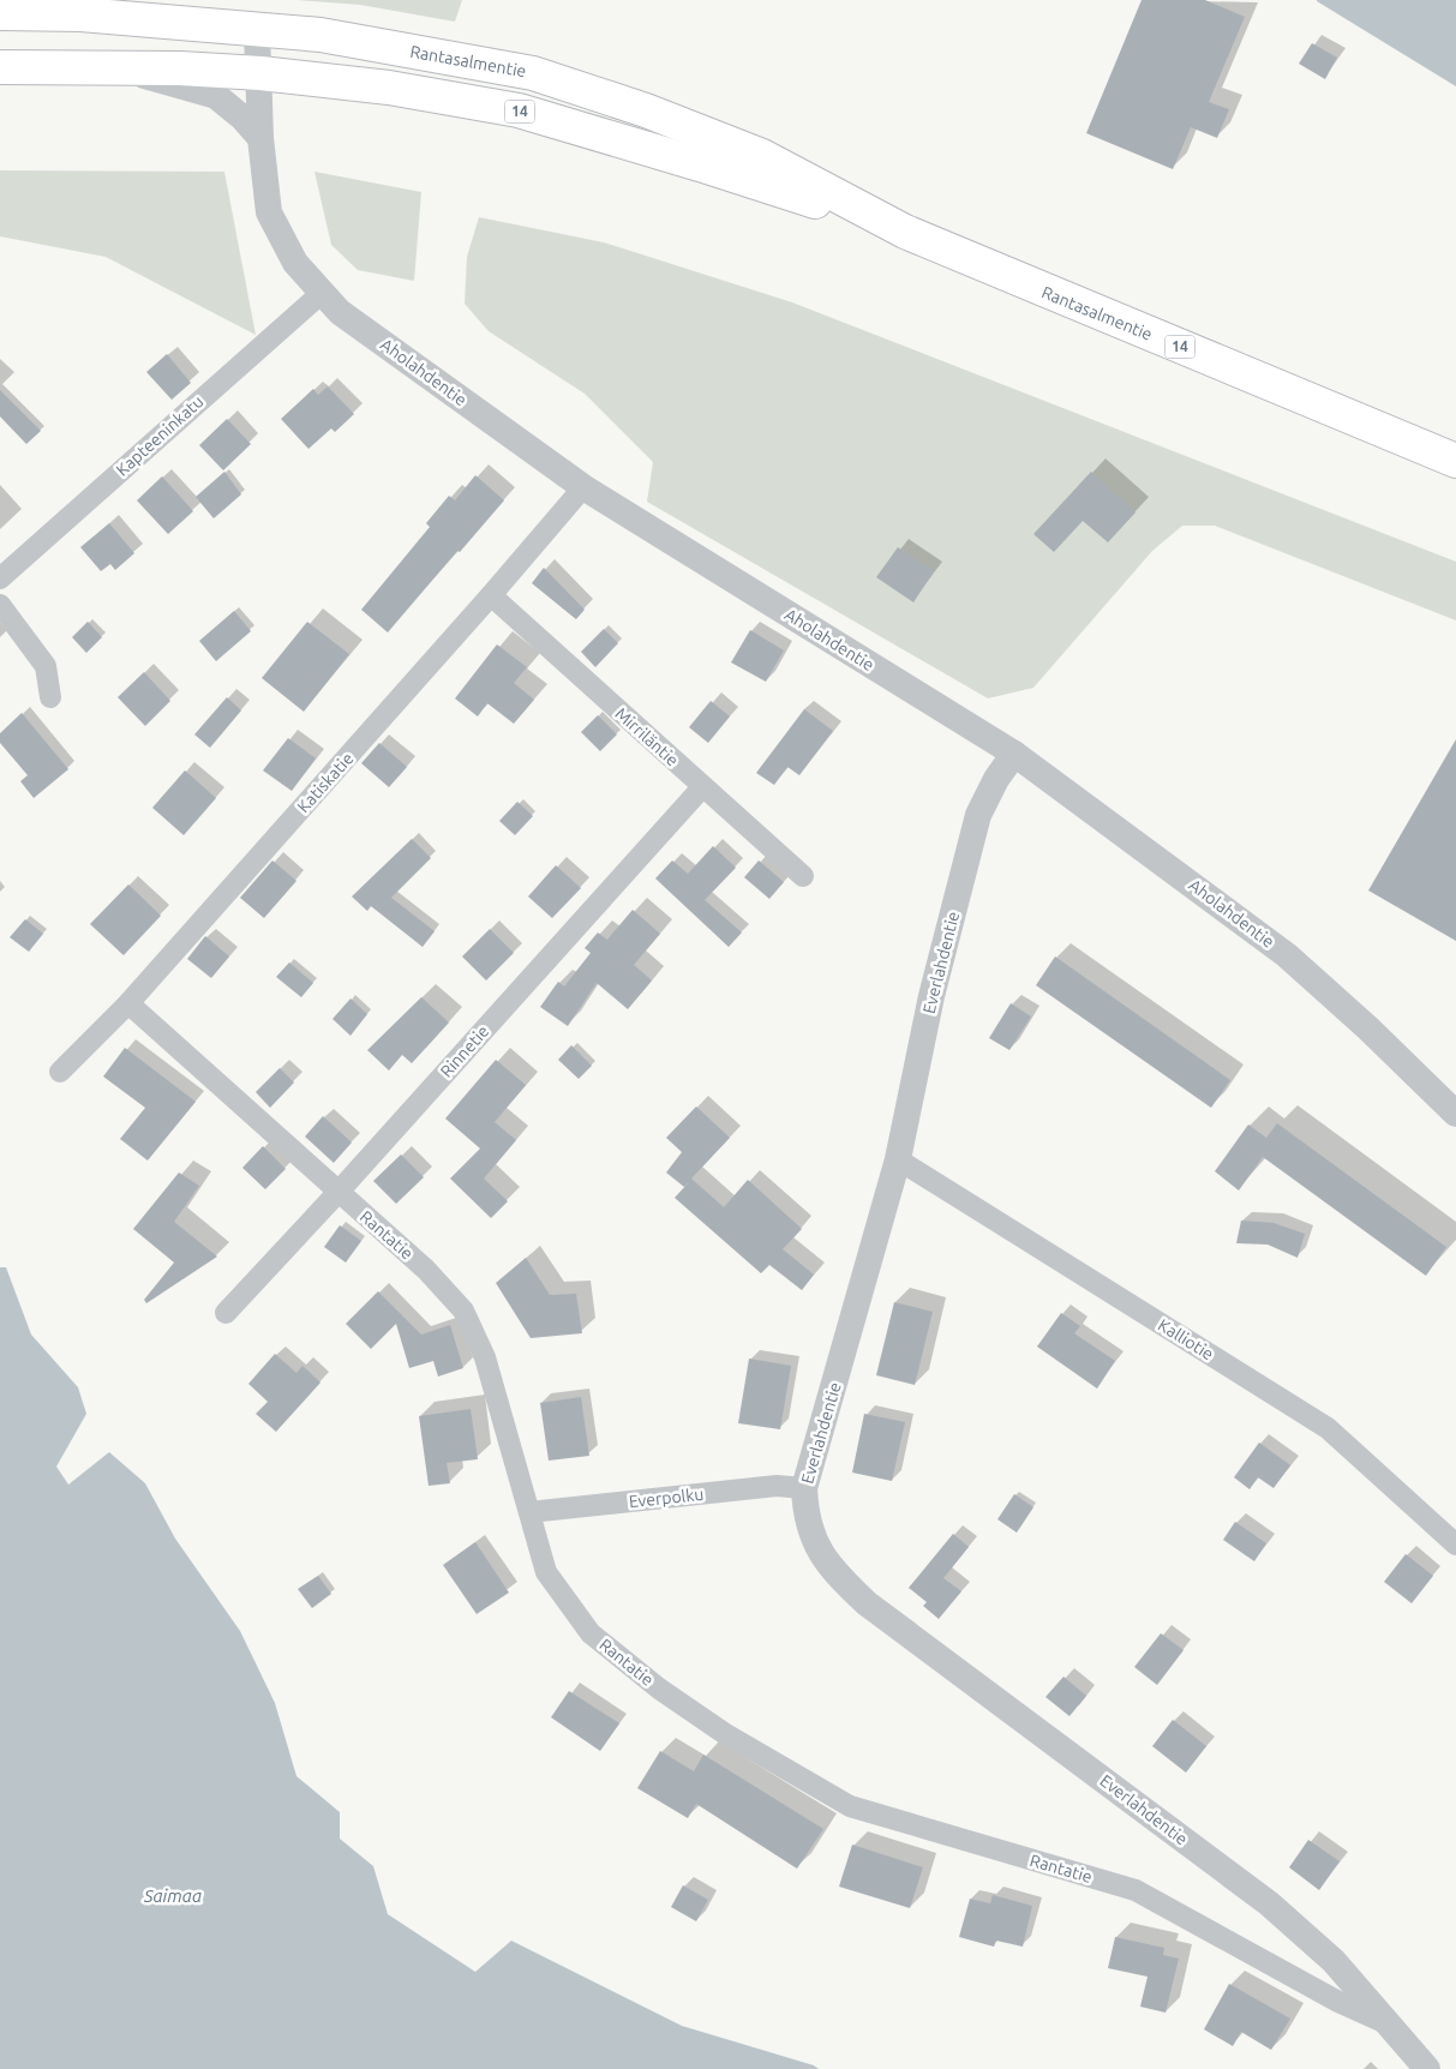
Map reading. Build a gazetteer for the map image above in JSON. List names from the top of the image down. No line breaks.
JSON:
{"streets":{"highway":["Rantasalmentie","14"],"street":["Aholahdentie","Kapteeninkatu","Mirriläntie","Katiskatie","Everlahdentie","Rinnetie","Rantatie","Kalliotie","Everpolku"]},"crossings":[["Rantasalmentie","Aholahdentie"],["Aholahdentie","Kapteeninkatu"],["Aholahdentie","Katiskatie"],["Aholahdentie","Everlahdentie"],["Mirriläntie","Katiskatie"],["Mirriläntie","Rinnetie"],["Katiskatie","Rantatie"],["Everlahdentie","Rantatie"],["Everlahdentie","Kalliotie"],["Everlahdentie","Everpolku"],["Rinnetie","Rantatie"],["Rantatie","Everpolku"]],"water":["Saimaa"]}
